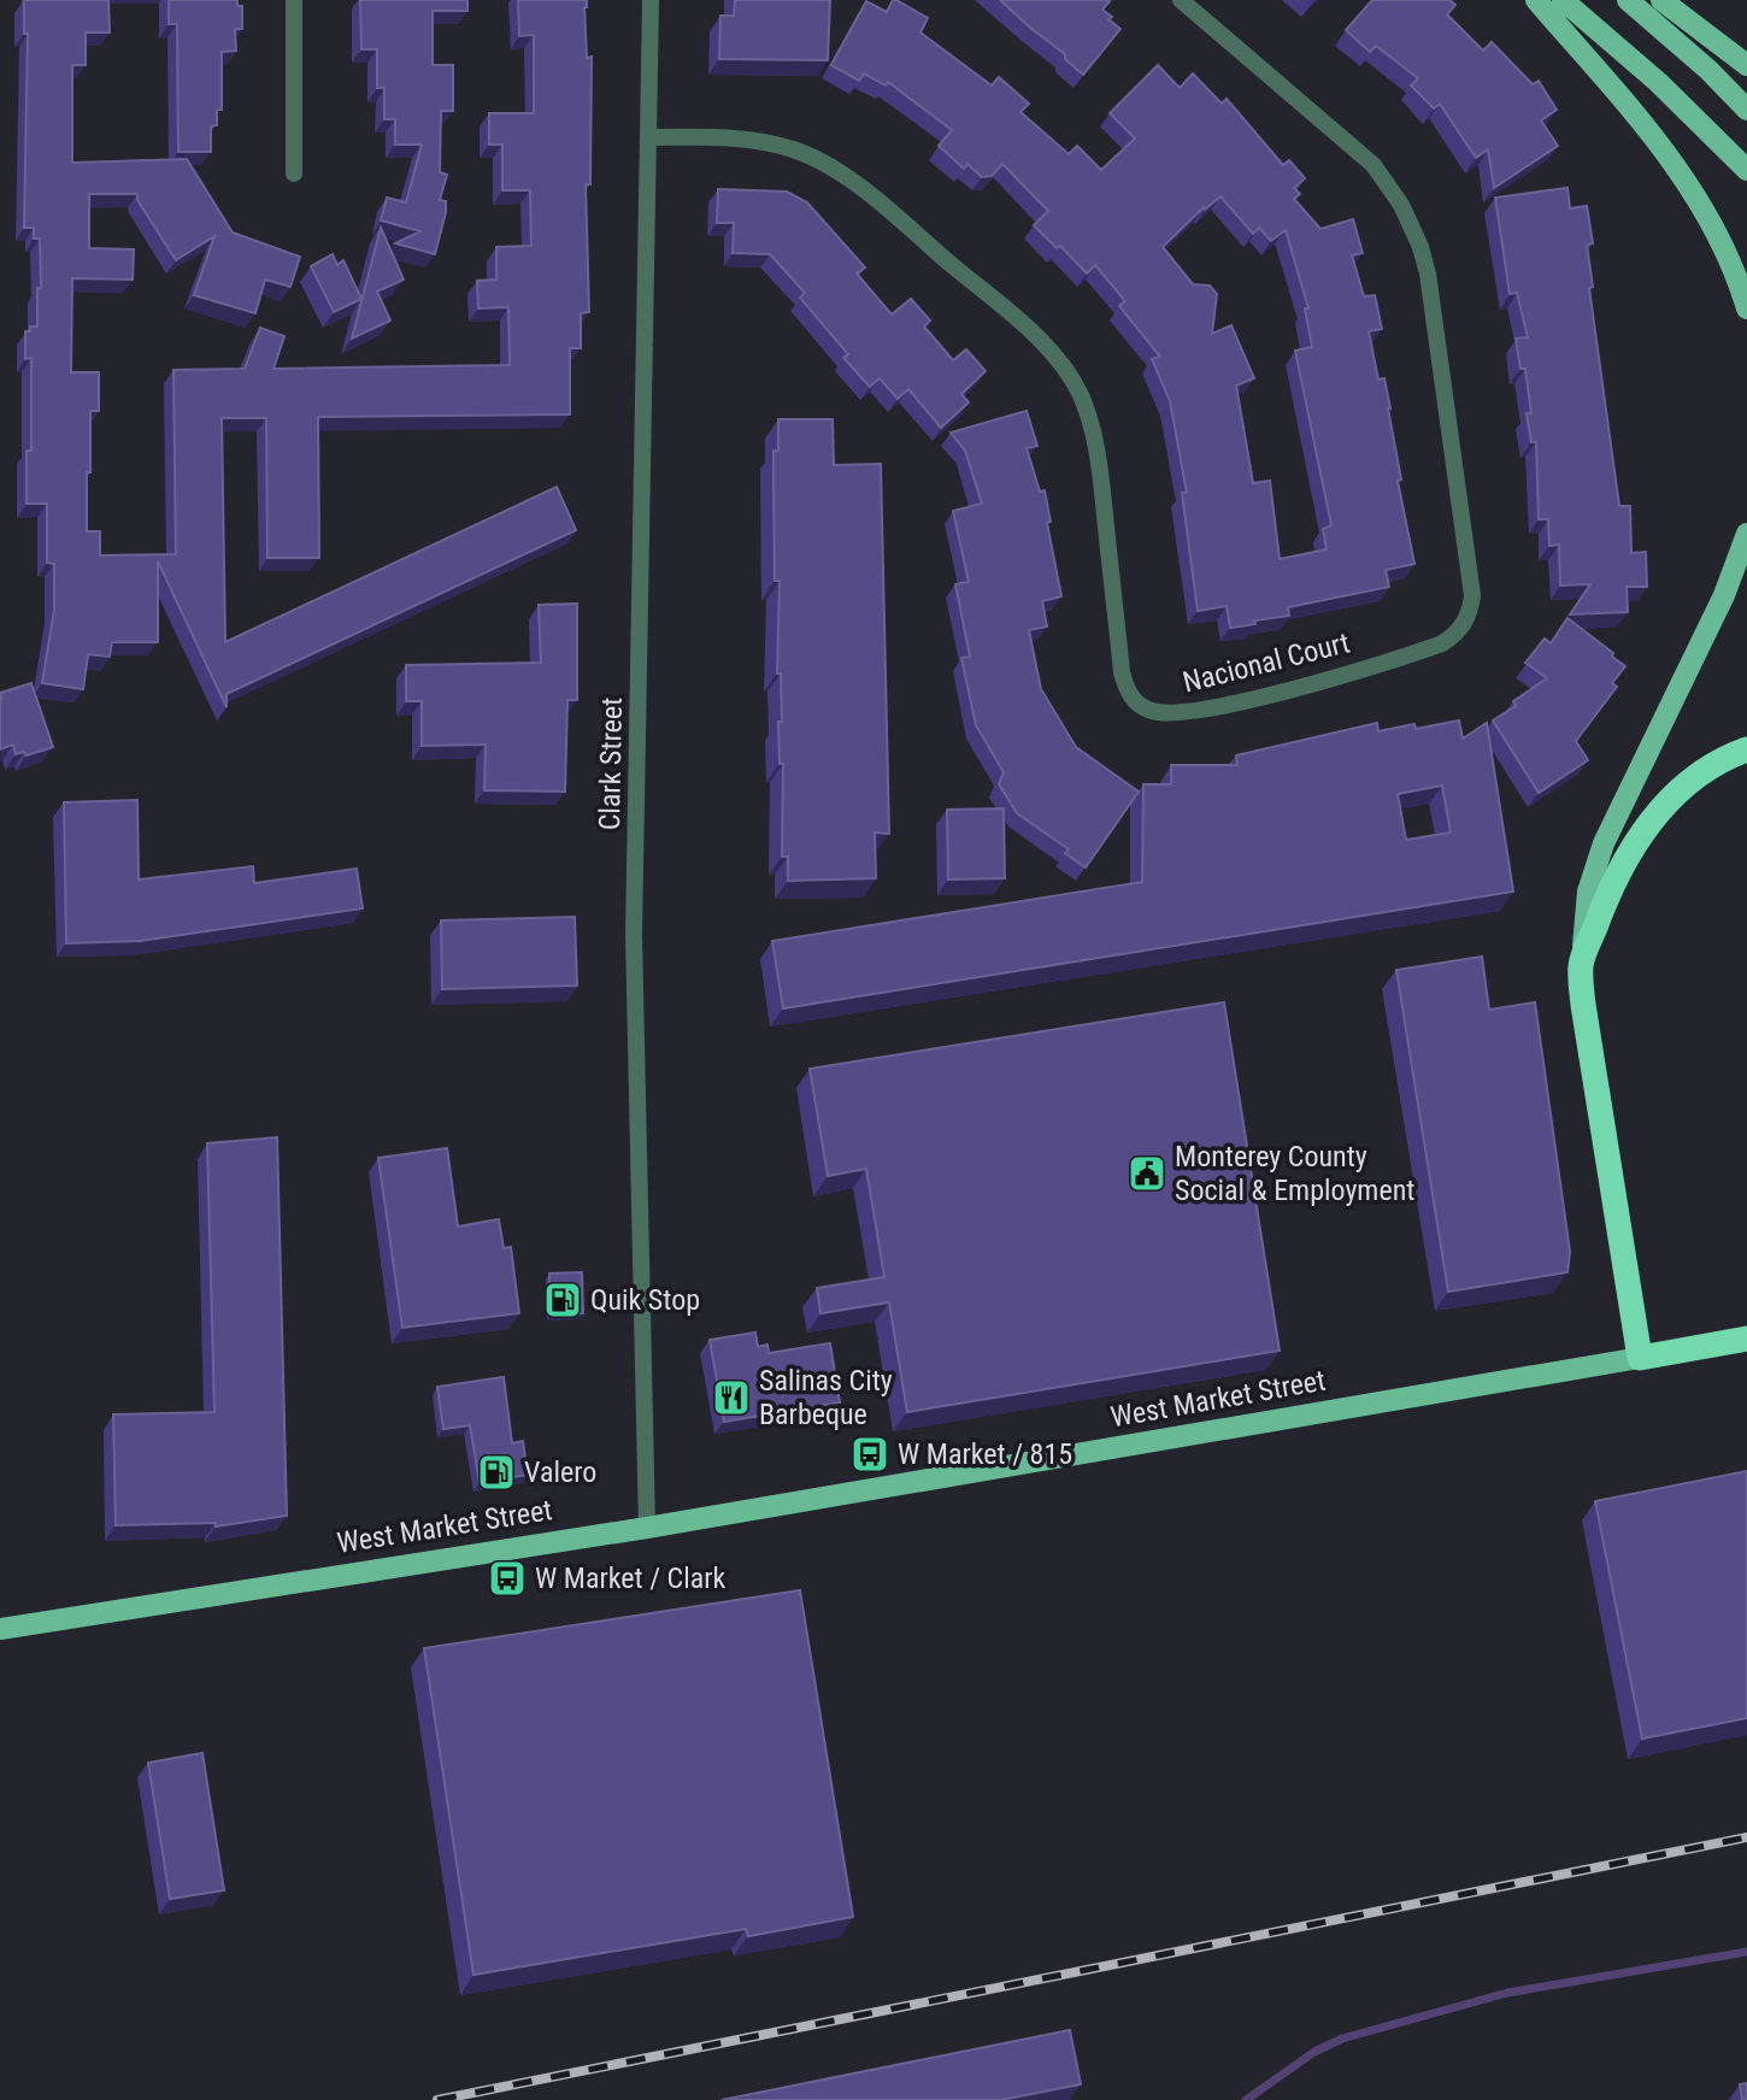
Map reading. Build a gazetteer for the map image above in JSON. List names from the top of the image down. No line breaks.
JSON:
{"streets":{"highway":["West Market Street"],"street":["Nacional Court","Clark Street"]},"crossings":[["Nacional Court","Clark Street"],["Clark Street","West Market Street"]],"places":{"public building":["Monterey County Social & Employment"],"fuel station":["Quik Stop","Valero"],"restaurant":["Salinas City Barbeque"],"bus stop":["W Market / 815","W Market / Clark"]}}
